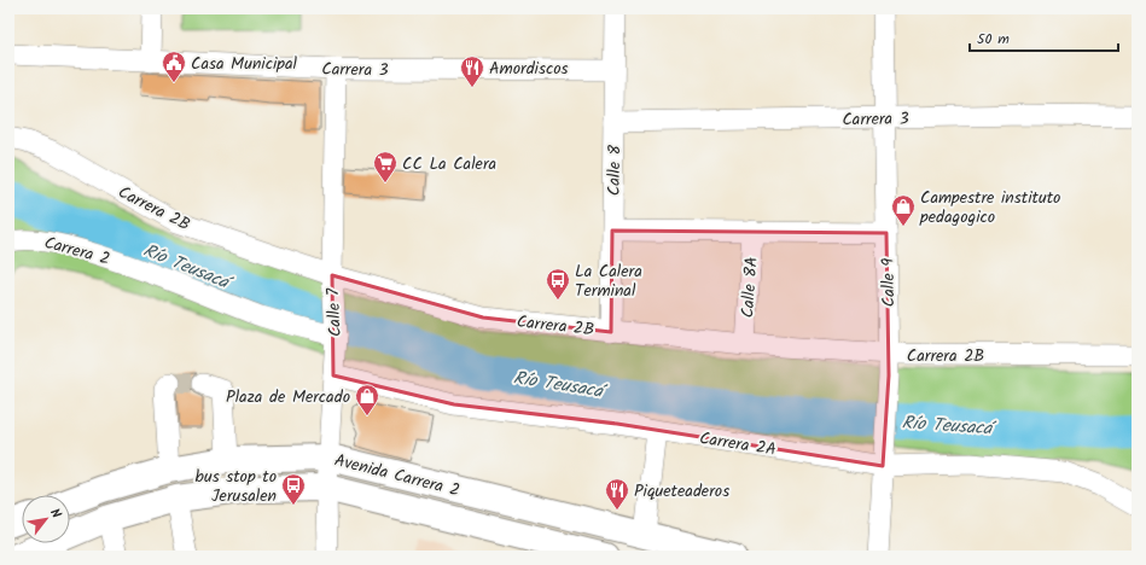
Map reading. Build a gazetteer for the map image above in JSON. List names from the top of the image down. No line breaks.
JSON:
{"streets":{"main road":["Avenida Carrera 2"],"street":["Carrera 3","Calle 8","Carrera 2B","Carrera 2","Calle 9","Calle 8A","Calle 7","Carrera 2A"]},"crossings":[["Carrera 3","Calle 8"],["Carrera 3","Calle 9"],["Carrera 3","Calle 7"],["Calle 8","Carrera 2B"],["Carrera 2B","Calle 9"],["Carrera 2B","Calle 8A"],["Carrera 2B","Calle 7"],["Carrera 2","Calle 7"],["Calle 9","Carrera 2A"],["Calle 7","Carrera 2A"],["Calle 7","Avenida Carrera 2"]],"water":["Río Teusacá"],"places":{"public building":["Casa Municipal"],"restaurant":["Amordiscos","Piqueteaderos"],"supermarket":["CC La Calera"],"shop":["Campestre instituto pedagogico","Plaza de Mercado"],"bus stop":["La Calera Terminal","bus stop to Jerusalen"]},"scale_bar":"50 m","north":"top right"}
